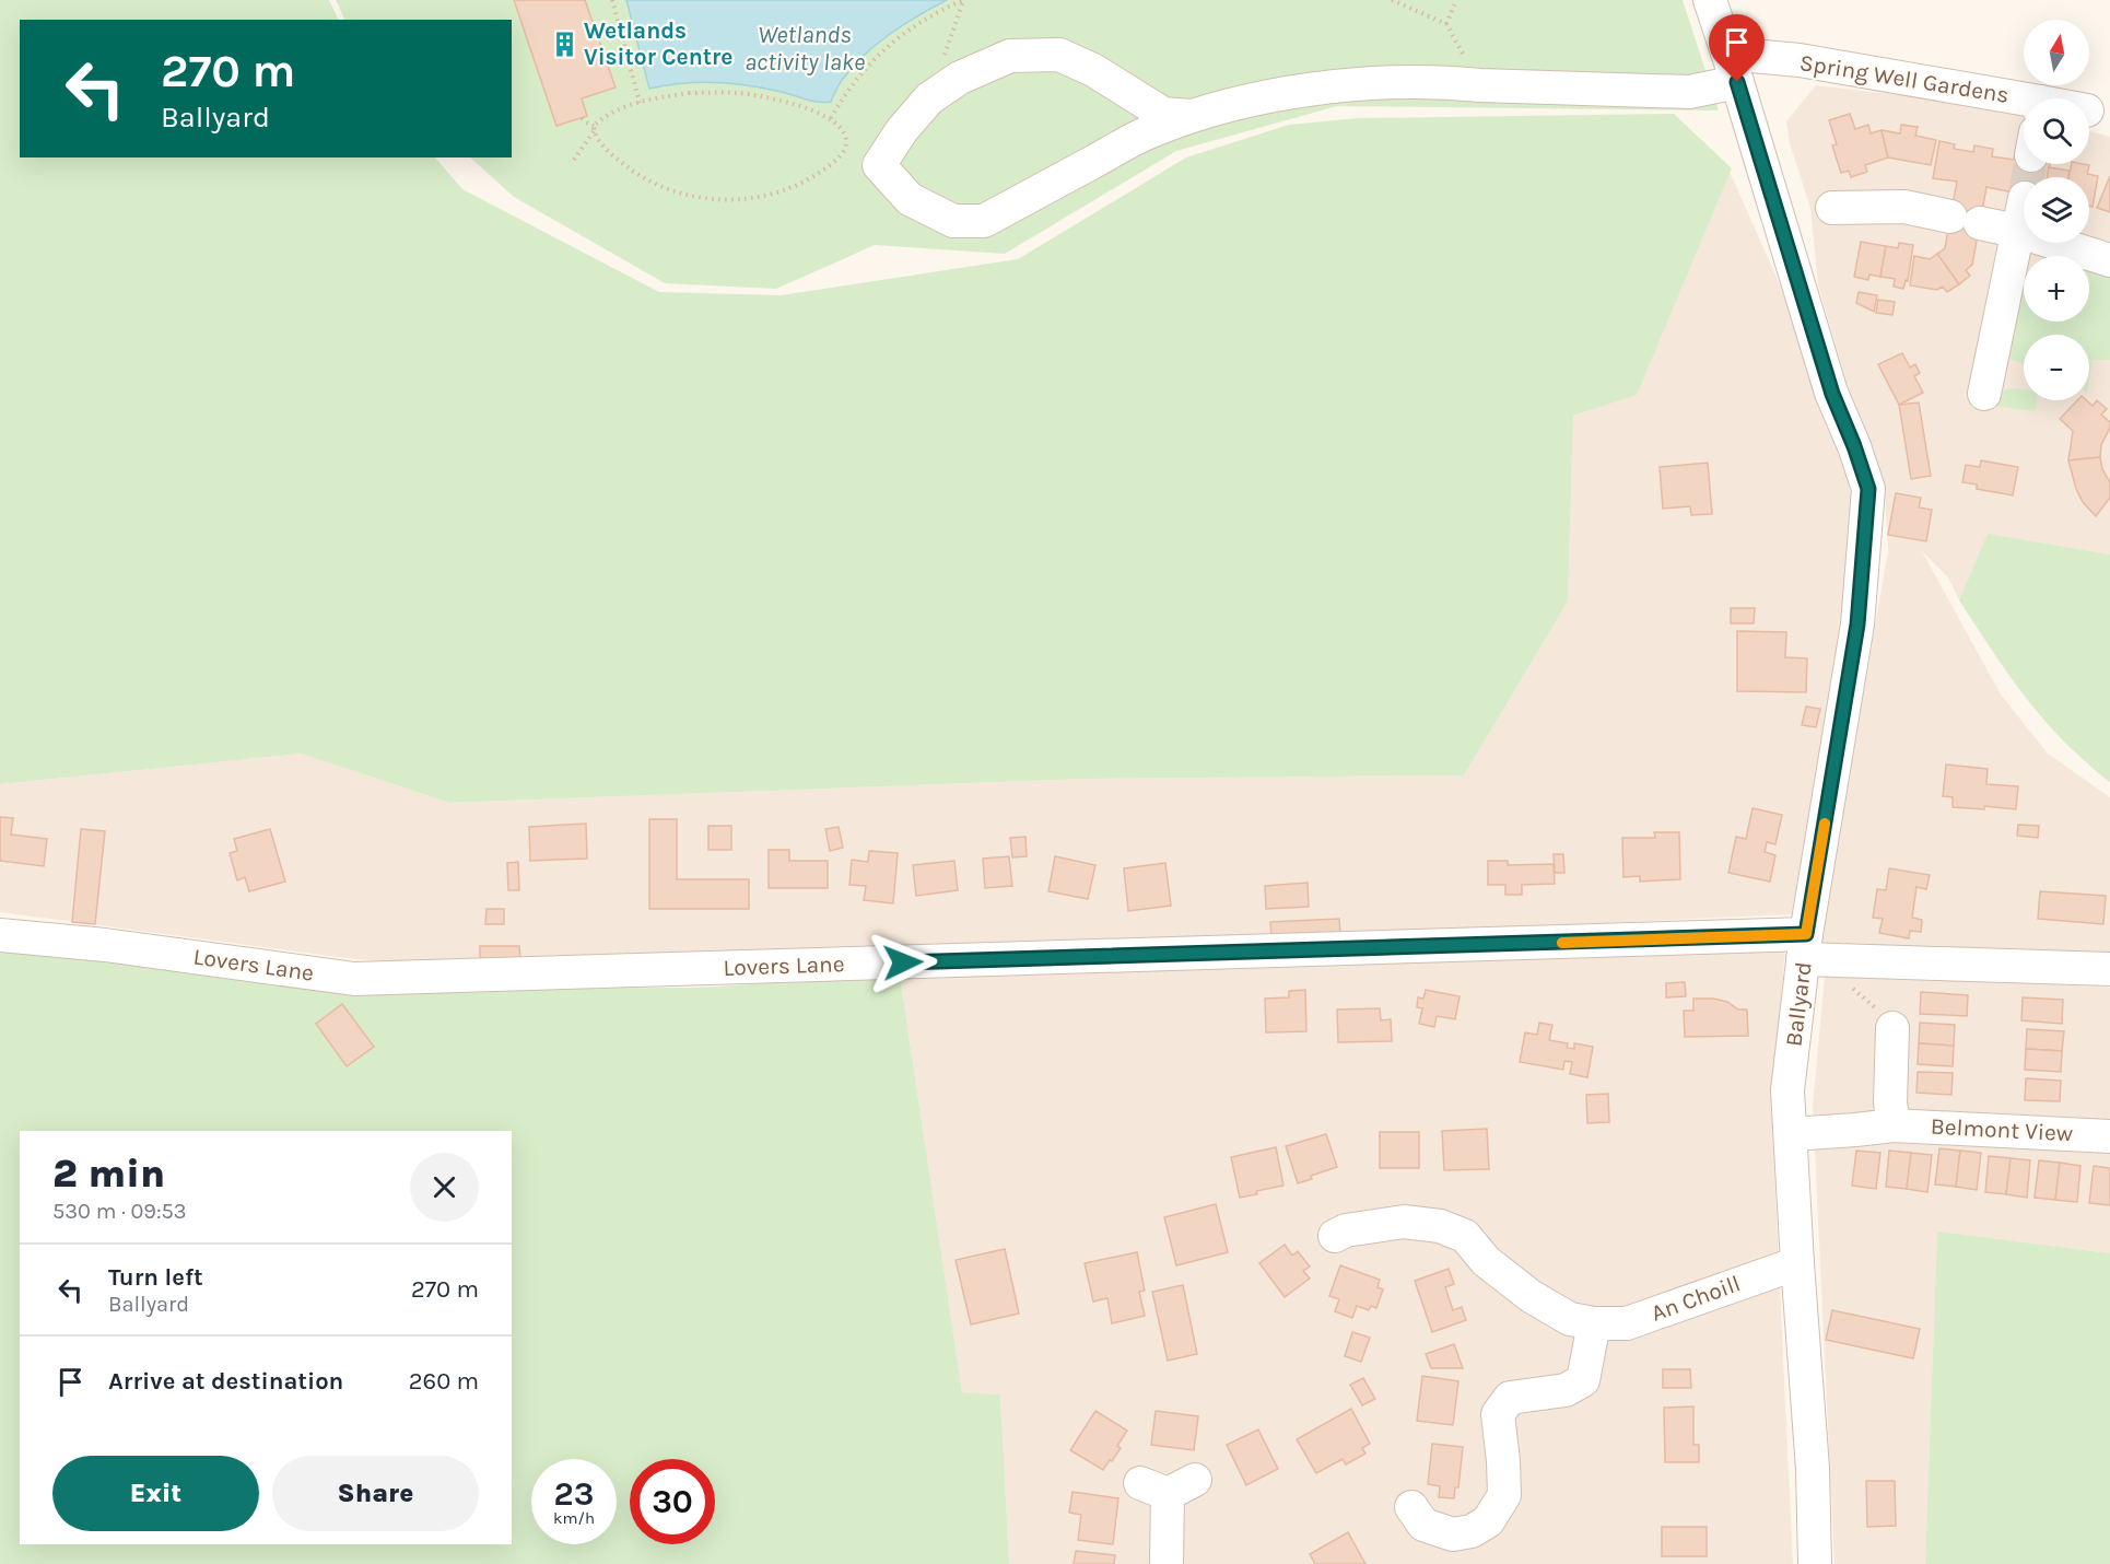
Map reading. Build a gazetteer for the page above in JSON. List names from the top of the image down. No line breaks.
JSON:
{"streets":{"street":["Spring Well Gardens","Lovers Lane","Ballyard","Belmont View","An Choill"]},"crossings":[["Spring Well Gardens","Ballyard"],["Lovers Lane","Ballyard"],["Ballyard","Belmont View"],["Ballyard","An Choill"]],"water":["Wetlands activity lake"],"places":{"building":["Wetlands Visitor Centre"]},"north":"top","page":{"map_buttons":["+","−"],"turn":["270 m","Ballyard"],"heading":["2 min","530 m · 09:53"],"list":[{"name":"Turn left","note":"Ballyard","value":"270 m"},{"name":"Arrive at destination","value":"260 m"}],"buttons":["Exit","Share"],"speed":"23 km/h","limit":"30"}}
